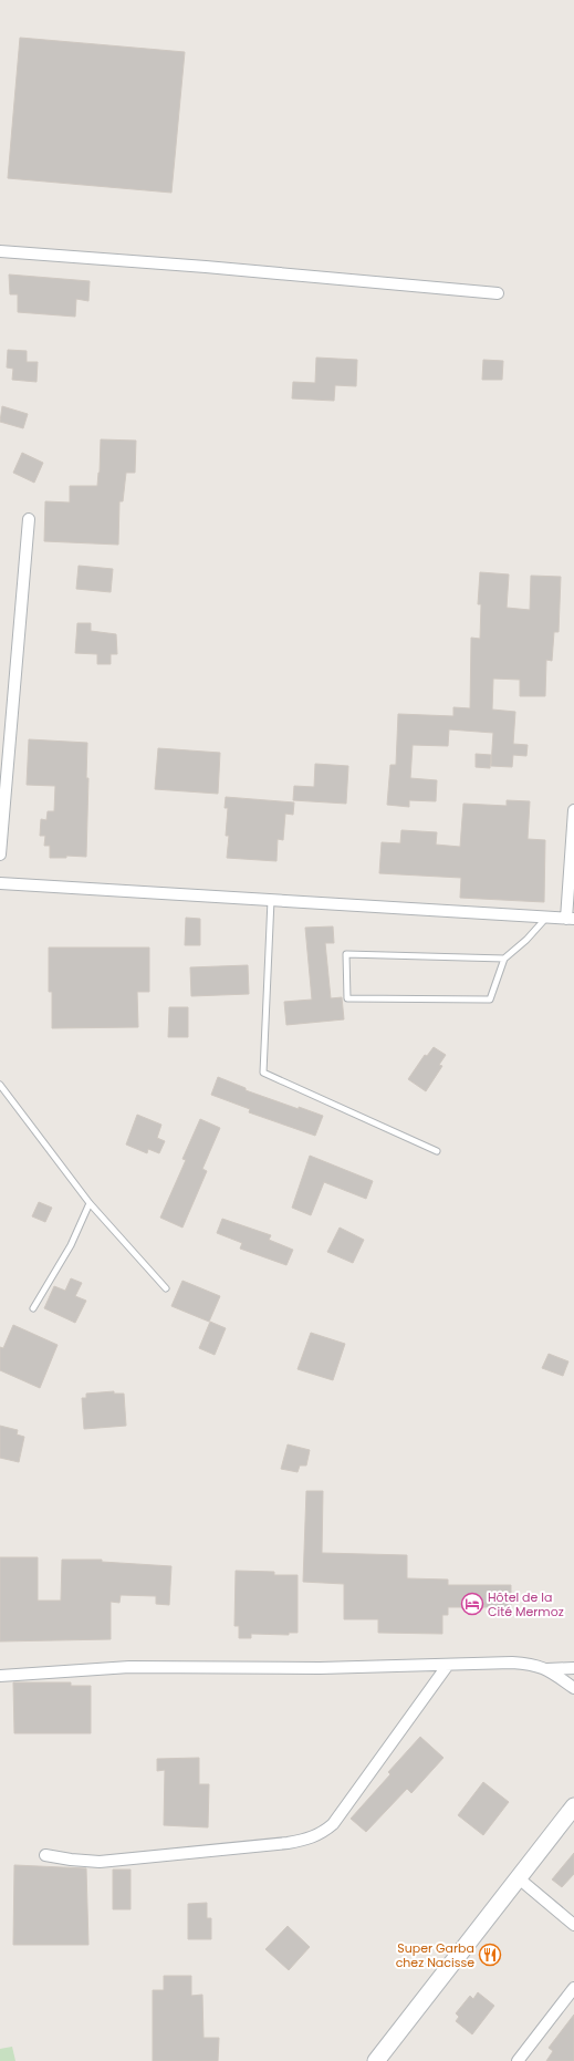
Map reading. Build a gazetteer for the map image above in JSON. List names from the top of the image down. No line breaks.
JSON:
{"places":{"hotel":["Hôtel de la Cité Mermoz"],"restaurant":["Super Garba chez Nacisse"]}}
